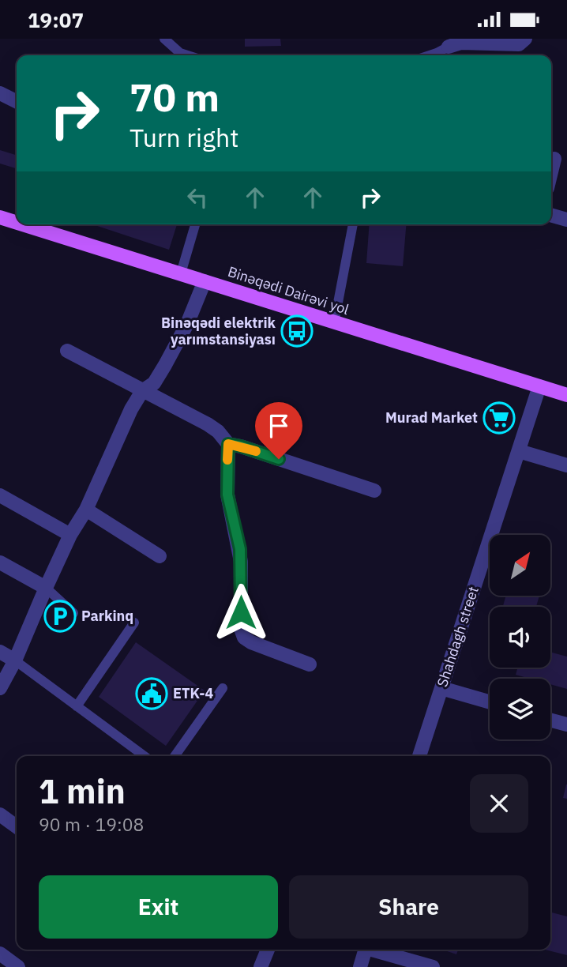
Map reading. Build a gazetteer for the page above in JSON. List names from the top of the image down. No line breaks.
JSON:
{"streets":{"main road":["Binəqədi Dairəvi yol"],"street":["Shahdagh street"]},"crossings":[["Binəqədi Dairəvi yol","Shahdagh street"]],"places":{"bus stop":["Binəqədi elektrik yarımstansiyası"],"supermarket":["Murad Market"],"parking":["Parkinq"],"public building":["ETK-4"]},"north":"top right","page":{"status":"19:07","turn":["70 m","Turn right"],"heading":["1 min","90 m · 19:08"],"buttons":["Exit","Share"]}}
